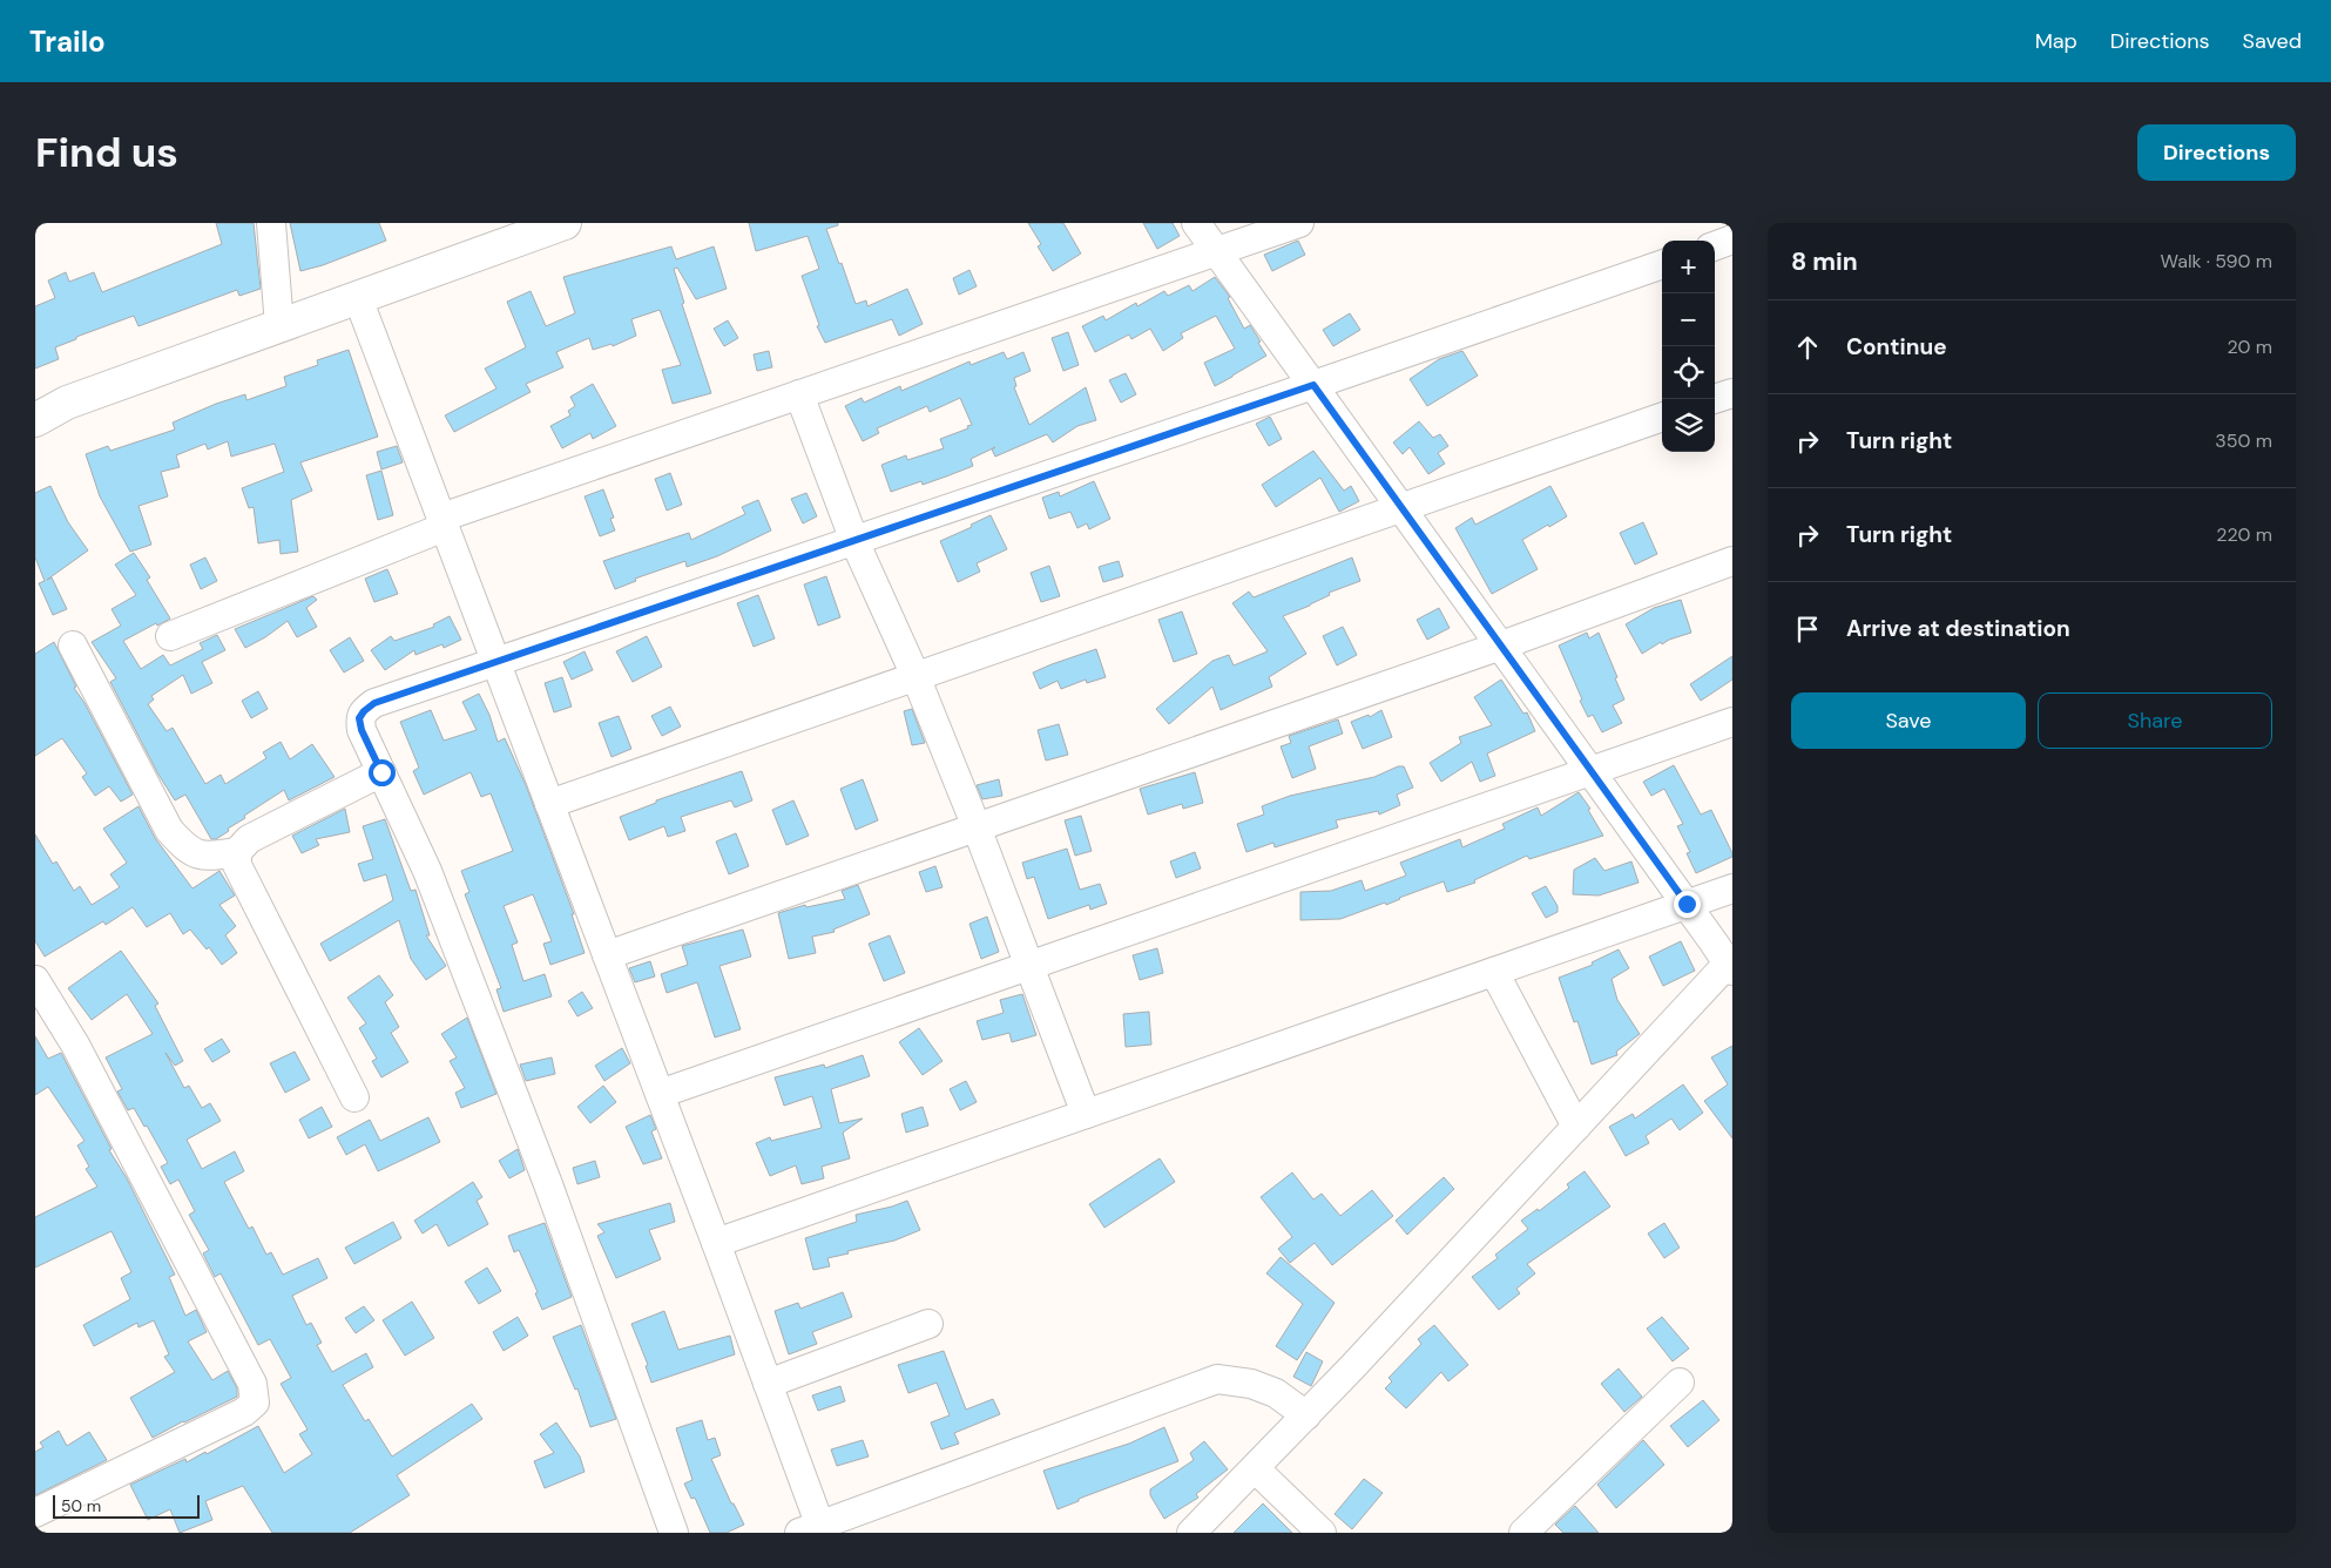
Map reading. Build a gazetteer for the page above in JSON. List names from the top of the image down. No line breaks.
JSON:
{"scale_bar":"50 m","page":{"header":"Trailo","nav":["Map","Directions","Saved"],"buttons":["Directions",["Save","Share"]],"title":"Find us","heading":["8 min","Walk · 590 m"],"map_buttons":["+","−"],"list":[["Continue","20 m"],["Turn right","350 m"],["Turn right","220 m"],"Arrive at destination"],"scale":"50 m"}}
